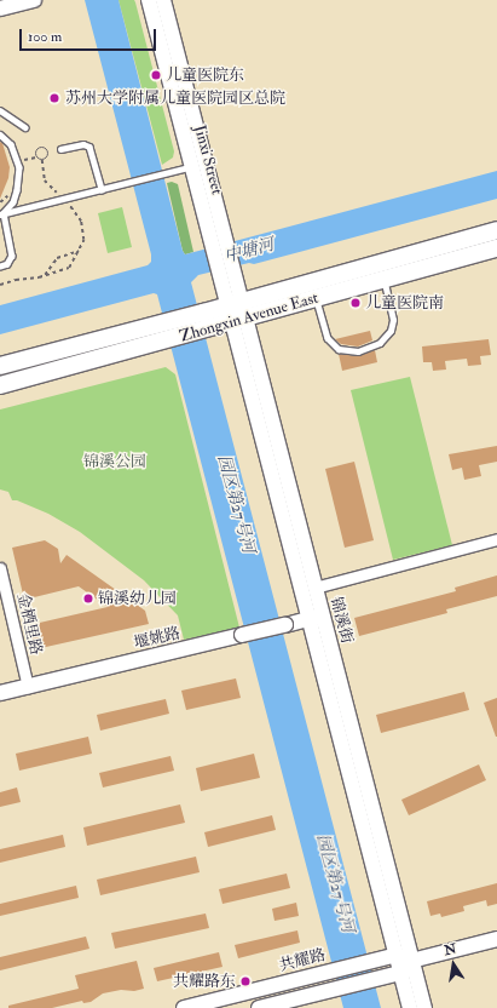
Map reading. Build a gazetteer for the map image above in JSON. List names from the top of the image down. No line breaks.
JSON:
{"streets":{"main road":["Jinxi Street","Zhongxin Avenue East","锦溪街","堰姚路","共耀路"],"street":["金栖里路"]},"crossings":[["Jinxi Street","锦溪街"],["Zhongxin Avenue East","锦溪街"],["锦溪街","堰姚路"],["锦溪街","共耀路"],["金栖里路","堰姚路"]],"water":["中塘河","园区第27号河"],"parks":["锦溪公园"],"places":["儿童医院东","苏州大学附属儿童医院园区总院","儿童医院南","锦溪幼儿园","共耀路东"],"scale_bar":"100 m","north":"top"}
